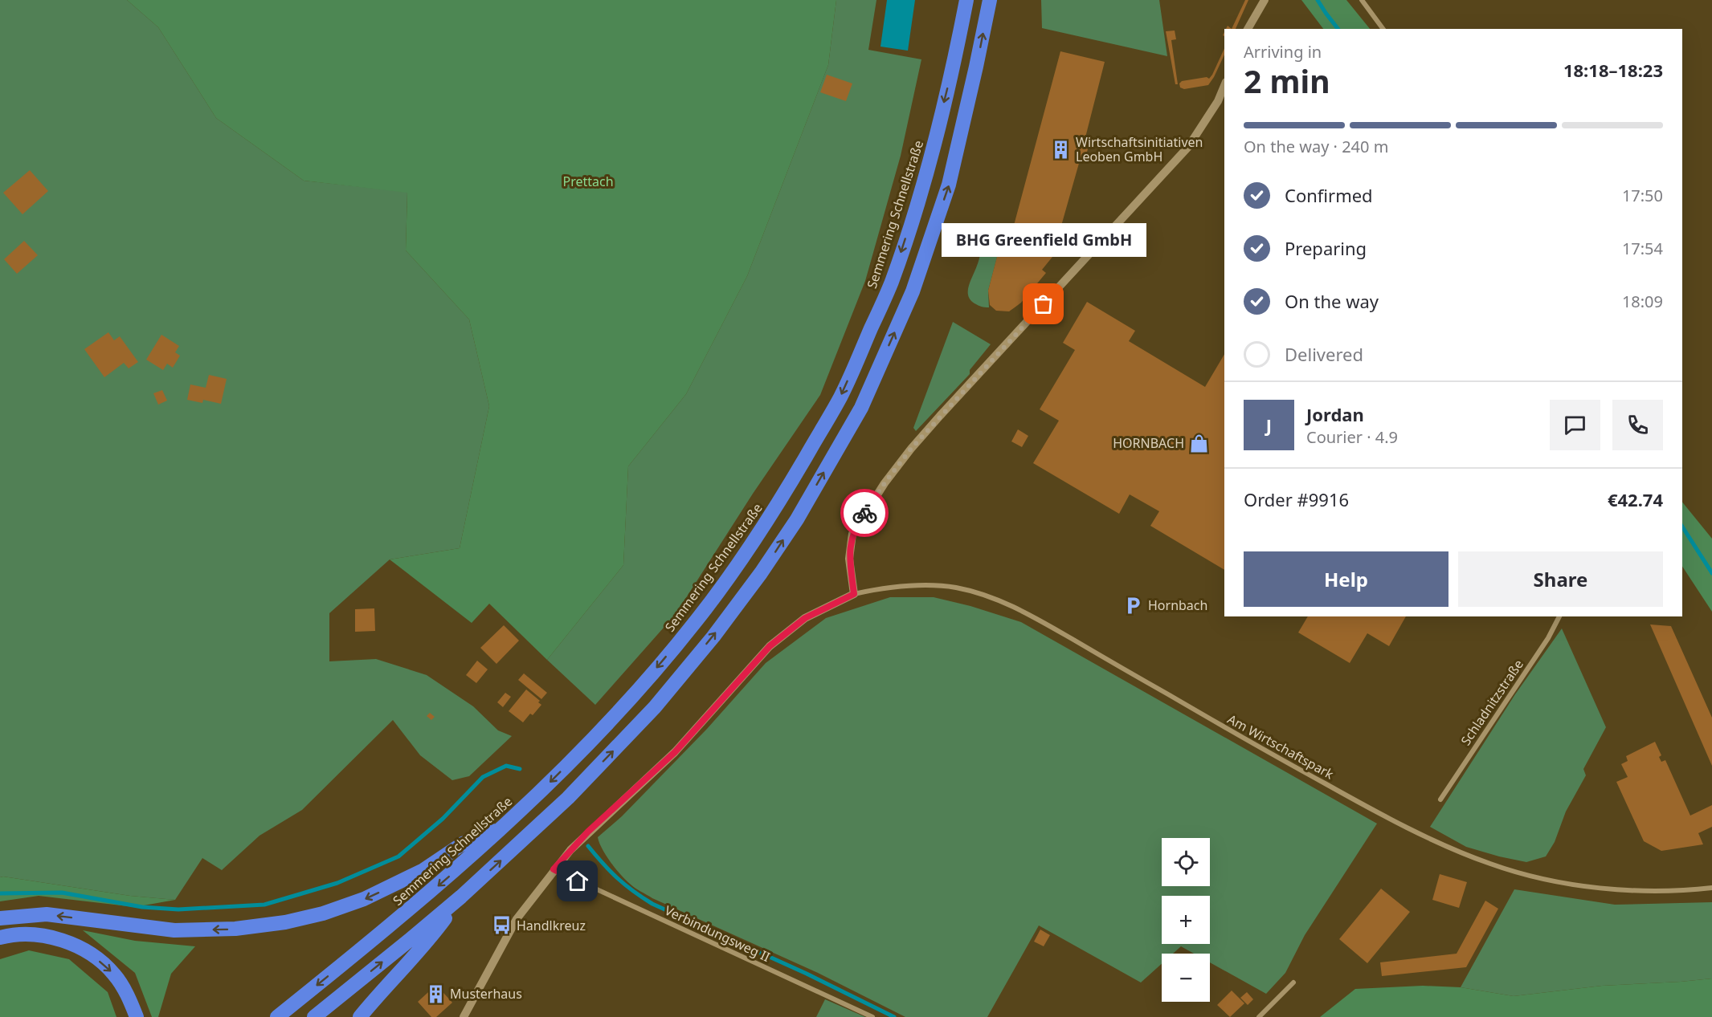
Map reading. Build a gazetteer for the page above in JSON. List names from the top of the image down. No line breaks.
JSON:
{"streets":{"highway":["Semmering Schnellstraße"],"street":["Schladnitzstraße","Am Wirtschaftspark","Verbindungsweg II"]},"parks":["Prettach"],"places":{"building":["Wirtschaftsinitiativen Leoben GmbH","Musterhaus"],"other":["BHG Greenfield GmbH"],"shop":["HORNBACH"],"parking":["Hornbach"],"bus stop":["Handlkreuz"]},"page":{"heading":["2 min","Arriving in","18:18–18:23"],"panel":["Jordan","Courier · 4.9","Order #9916","€42.74"],"bar":"On the way · 240 m","list":[["Confirmed","17:50"],["Preparing","17:54"],["On the way","18:09"],"Delivered"],"bubble":"BHG Greenfield GmbH","round":"J","buttons":["Help","Share"],"map_buttons":["+","−"]}}
